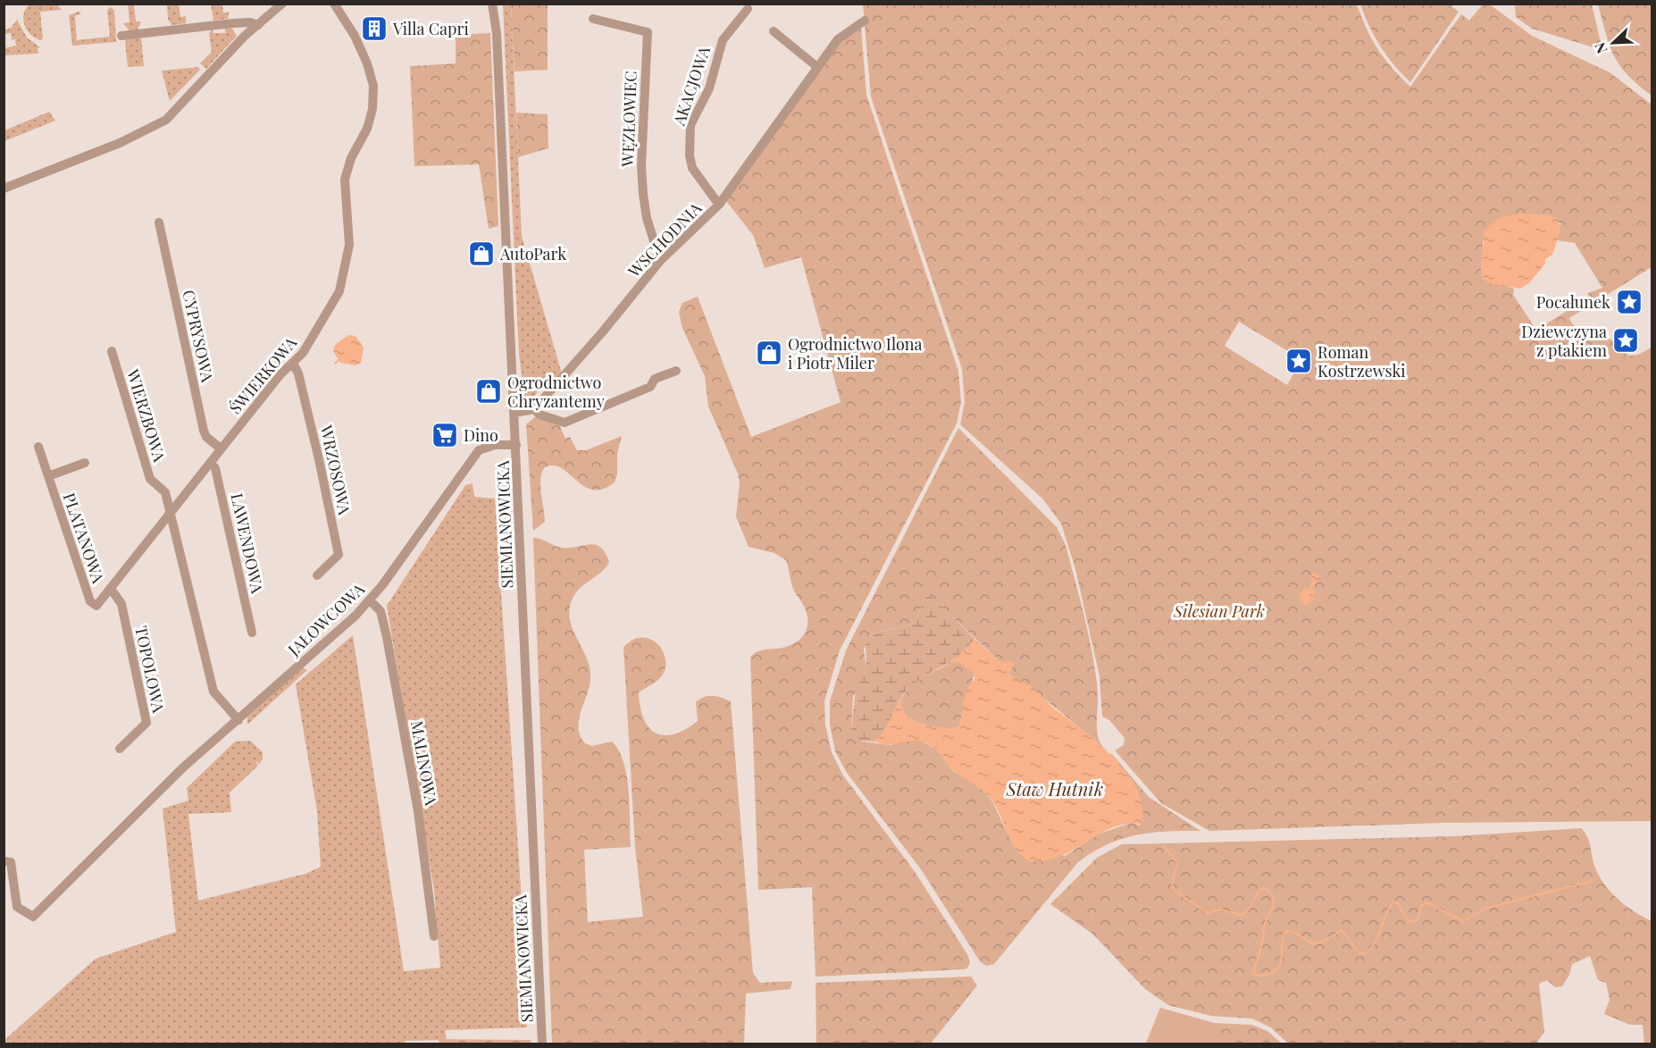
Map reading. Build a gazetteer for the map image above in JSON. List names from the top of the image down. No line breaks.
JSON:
{"streets":{"street":["AKACJOWA","WĘZŁOWIEC","WSCHODNIA","CYPRYSOWA","ŚWIERKOWA","WIERZBOWA","WRZOSOWA","SIEMIANOWICKA","PLATANOWA","LAWENDOWA","JAŁOWCOWA","TOPOLOWA","MALINOWA"]},"crossings":[["AKACJOWA","WSCHODNIA"],["WĘZŁOWIEC","WSCHODNIA"],["CYPRYSOWA","ŚWIERKOWA"],["ŚWIERKOWA","WIERZBOWA"],["ŚWIERKOWA","WRZOSOWA"],["ŚWIERKOWA","PLATANOWA"],["ŚWIERKOWA","LAWENDOWA"],["ŚWIERKOWA","TOPOLOWA"],["SIEMIANOWICKA","JAŁOWCOWA"],["JAŁOWCOWA","MALINOWA"]],"water":["Staw Hutnik"],"parks":["Silesian Park"],"places":{"building":["Villa Capri"],"shop":["AutoPark","Ogrodnictwo Ilona i Piotr Miler","Ogrodnictwo Chryzantemy"],"place":["Pocałunek","Dziewczyna z ptakiem","Roman Kostrzewski"],"supermarket":["Dino"]},"north":"bottom left"}
